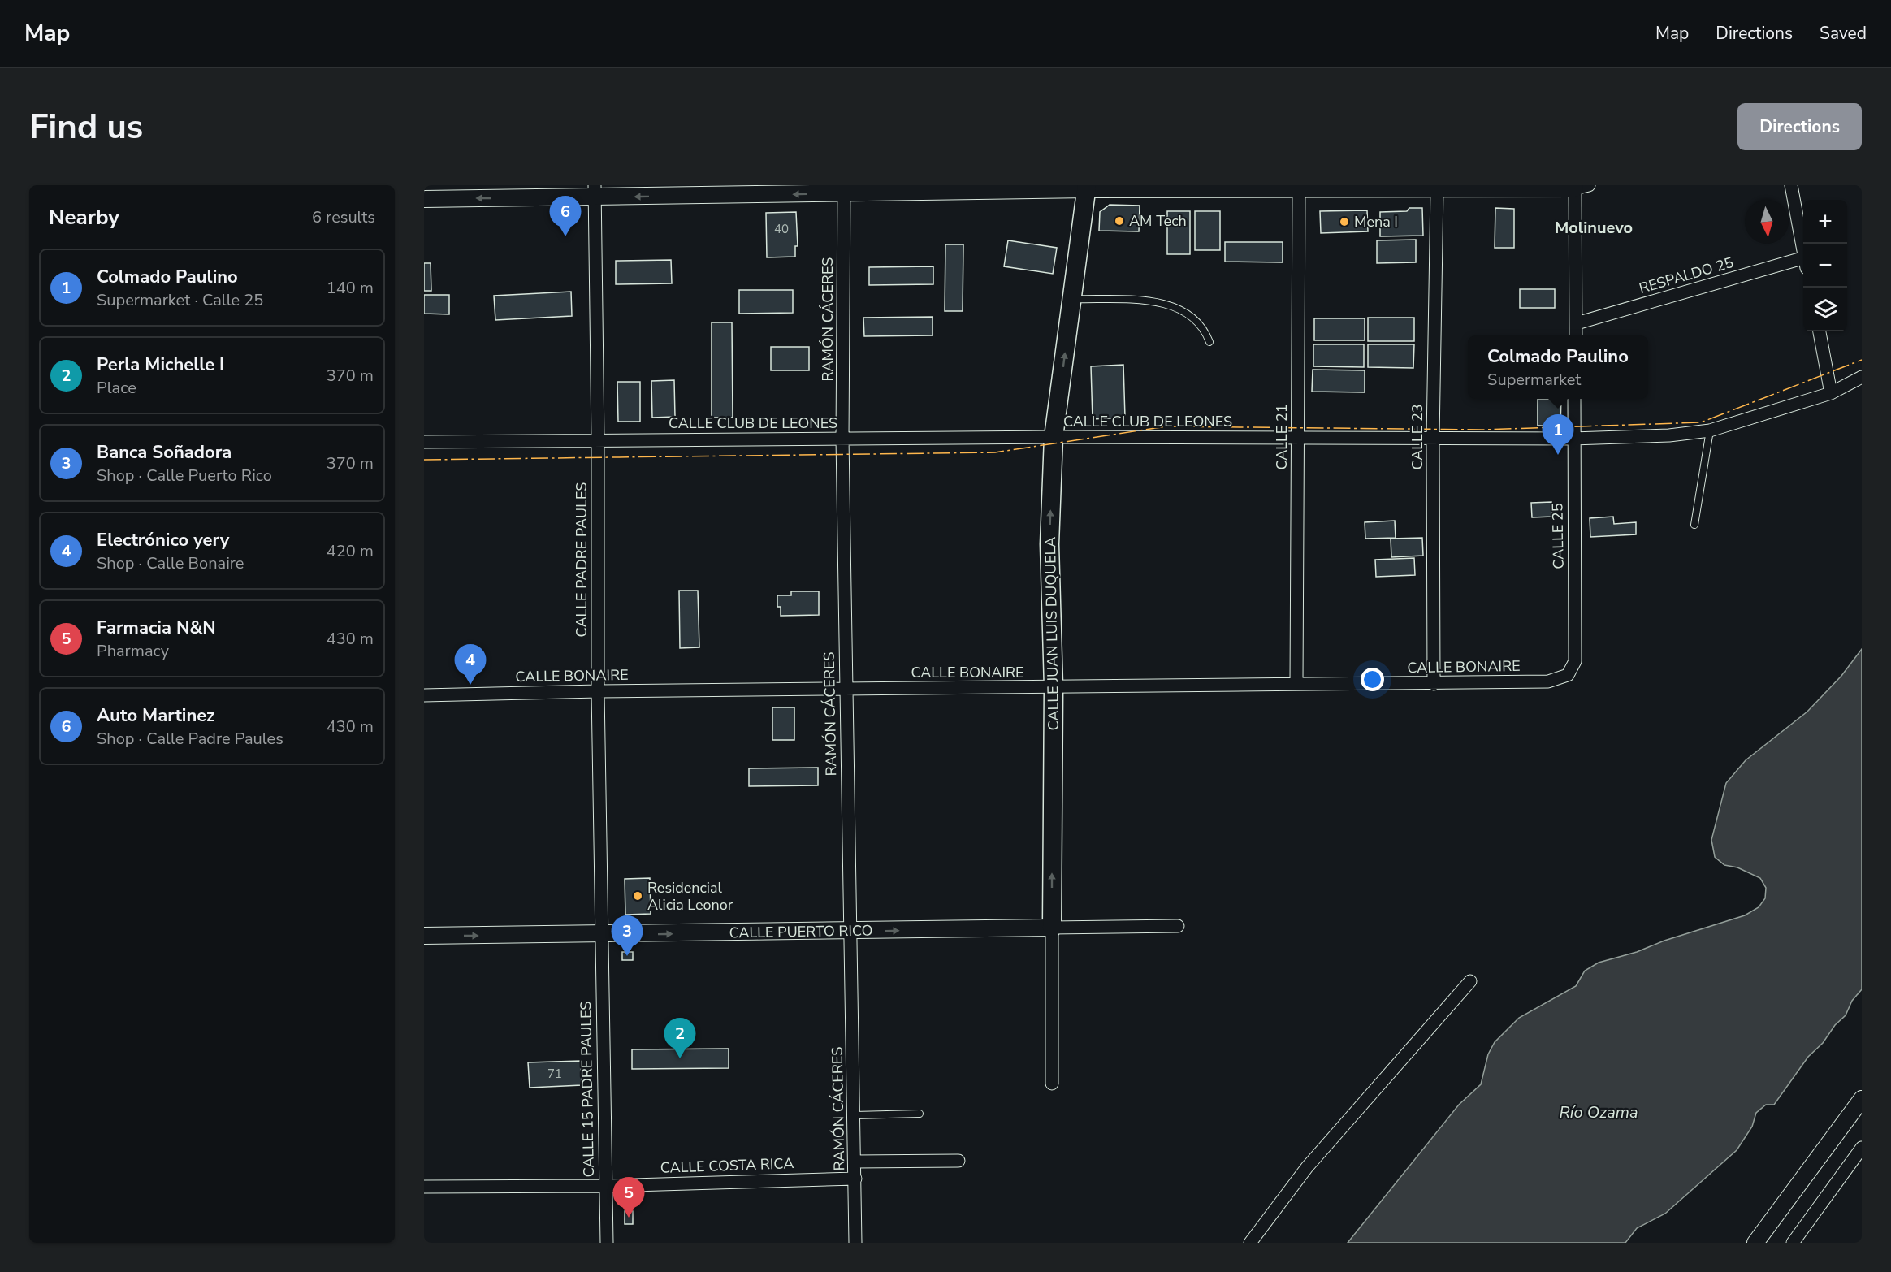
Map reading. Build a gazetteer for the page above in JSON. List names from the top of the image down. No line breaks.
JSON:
{"streets":{"main road":["CALLE JUAN LUIS DUQUELA"],"street":["RESPALDO 25","RAMÓN CÁCERES","CALLE CLUB DE LEONES","CALLE 21","CALLE 23","CALLE 25","CALLE PADRE PAULES","CALLE BONAIRE","CALLE PUERTO RICO","CALLE 15 PADRE PAULES","CALLE COSTA RICA"]},"crossings":[["RAMÓN CÁCERES","CALLE CLUB DE LEONES"],["RAMÓN CÁCERES","CALLE BONAIRE"],["RAMÓN CÁCERES","CALLE PUERTO RICO"],["RAMÓN CÁCERES","CALLE COSTA RICA"],["CALLE CLUB DE LEONES","CALLE 21"],["CALLE CLUB DE LEONES","CALLE 23"],["CALLE CLUB DE LEONES","CALLE 25"],["CALLE CLUB DE LEONES","CALLE PADRE PAULES"],["CALLE CLUB DE LEONES","CALLE JUAN LUIS DUQUELA"],["CALLE 21","CALLE BONAIRE"],["CALLE 23","CALLE BONAIRE"],["CALLE 25","CALLE BONAIRE"],["CALLE PADRE PAULES","CALLE BONAIRE"],["CALLE PADRE PAULES","CALLE PUERTO RICO"],["CALLE PADRE PAULES","CALLE 15 PADRE PAULES"],["CALLE JUAN LUIS DUQUELA","CALLE BONAIRE"],["CALLE JUAN LUIS DUQUELA","CALLE PUERTO RICO"],["CALLE PUERTO RICO","CALLE 15 PADRE PAULES"],["CALLE 15 PADRE PAULES","CALLE COSTA RICA"]],"one_way":["CALLE JUAN LUIS DUQUELA","CALLE PUERTO RICO"],"districts":["Molinuevo"],"water":["Río Ozama"],"places":["AM Tech","Mena I","Residencial Alicia Leonor"],"house_numbers":["40","71"],"north":"bottom","page":{"header":"Map","nav":["Map","Directions","Saved"],"buttons":"Directions","title":"Find us","heading":["Nearby","6 results"],"pins":["6","1","4","3","2","5"],"map_buttons":["+","−"],"list":[{"mark":"1","name":"Colmado Paulino","note":"Supermarket · Calle 25","value":"140 m"},{"mark":"2","name":"Perla Michelle I","note":"Place","value":"370 m"},{"mark":"3","name":"Banca Soñadora","note":"Shop · Calle Puerto Rico","value":"370 m"},{"mark":"4","name":"Electrónico yery","note":"Shop · Calle Bonaire","value":"420 m"},{"mark":"5","name":"Farmacia N&N","note":"Pharmacy","value":"430 m"},{"mark":"6","name":"Auto Martinez","note":"Shop · Calle Padre Paules","value":"430 m"}],"popup":["Colmado Paulino","Supermarket"]}}
